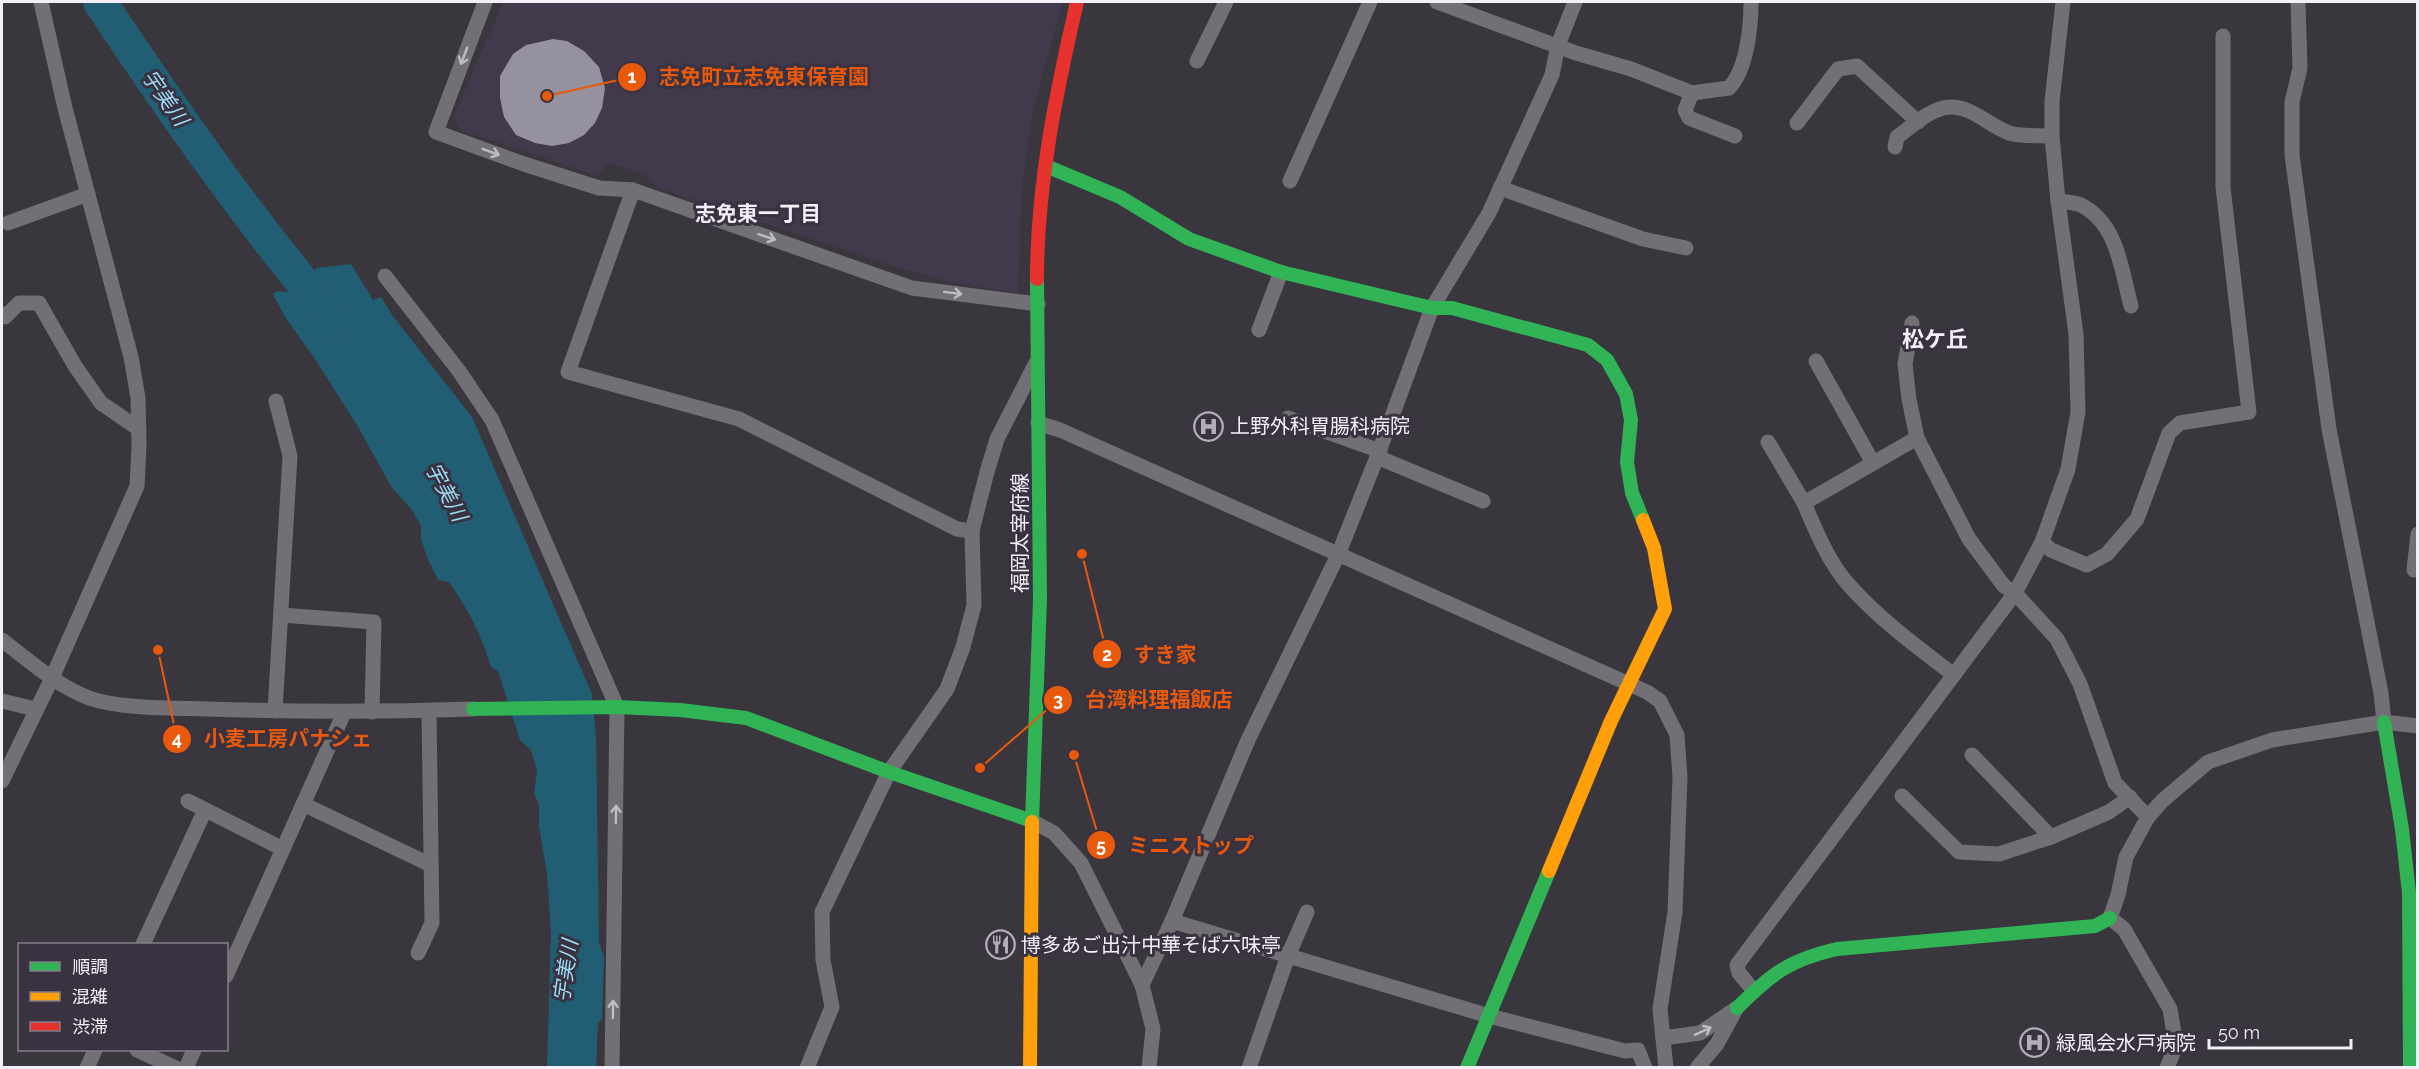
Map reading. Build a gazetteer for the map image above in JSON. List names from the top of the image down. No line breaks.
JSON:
{"streets":{"street":["福岡太宰府線"]},"districts":["志免東一丁目","松ケ丘"],"water":["宇美川"],"places":{"other":["志免町立志免東保育園","すき家","小麦工房パナシェ","ミニストップ","台湾料理福飯店"],"hospital":["上野外科胃腸科病院","緑風会水戸病院"],"restaurant":["博多あご出汁中華そば六味亭"]},"legend":["順調","混雑","渋滞"],"scale_bar":"50 m"}
